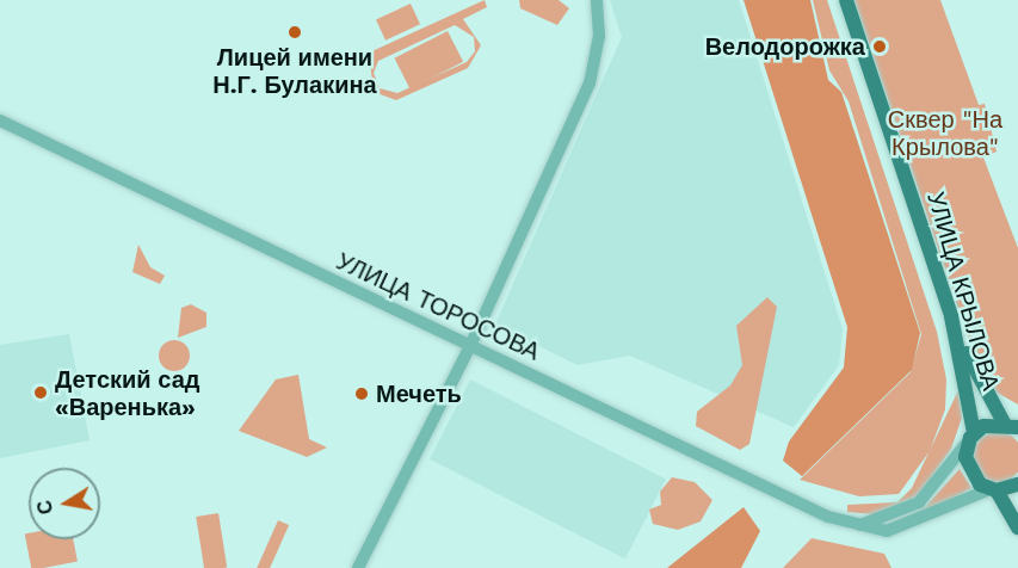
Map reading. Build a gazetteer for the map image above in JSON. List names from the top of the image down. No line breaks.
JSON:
{"streets":{"main road":["УЛИЦА КРЫЛОВА"],"street":["УЛИЦА ТОРОСОВА"]},"crossings":[["УЛИЦА КРЫЛОВА","УЛИЦА ТОРОСОВА"]],"parks":["Сквер \"На Крылова\""],"places":["Лицей имени Н.Г. Булакина","Велодорожка","Детский сад «Варенька»","Мечеть"],"north":"left"}
